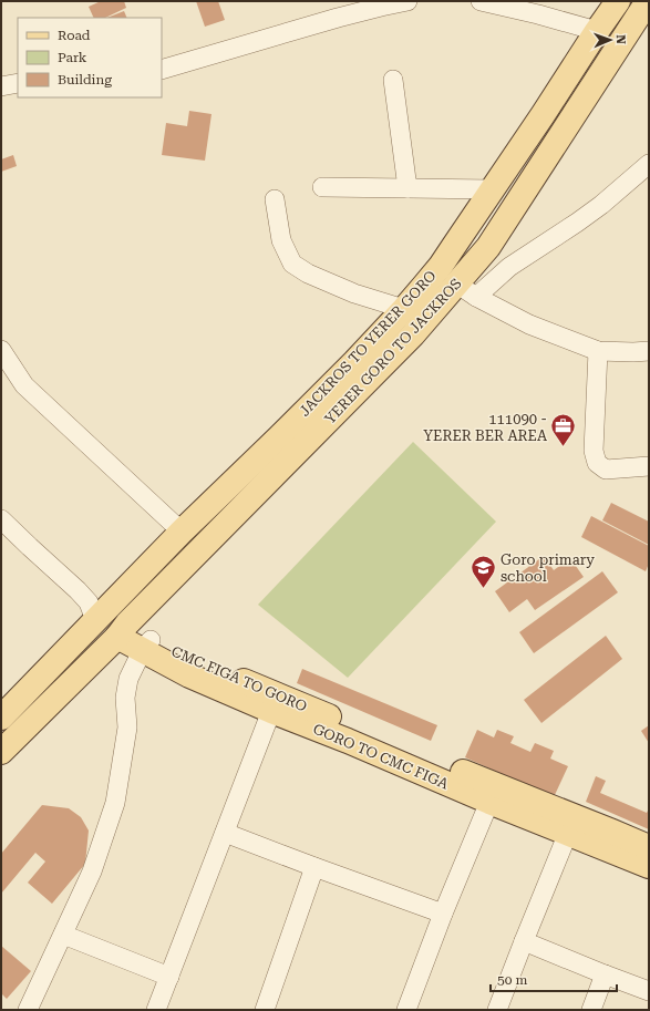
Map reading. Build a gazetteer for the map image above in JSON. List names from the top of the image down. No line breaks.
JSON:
{"streets":{"main road":["JACKROS TO YERER GORO","YERER GORO TO JACKROS","CMC FIGA TO GORO","GORO TO CMC FIGA"]},"crossings":[["YERER GORO TO JACKROS","CMC FIGA TO GORO"],["CMC FIGA TO GORO","GORO TO CMC FIGA"]],"places":{"office":["111090 - YERER BER AREA"],"school or university":["Goro primary school"]},"legend":["Road","Park","Building"],"scale_bar":"50 m","north":"right"}
